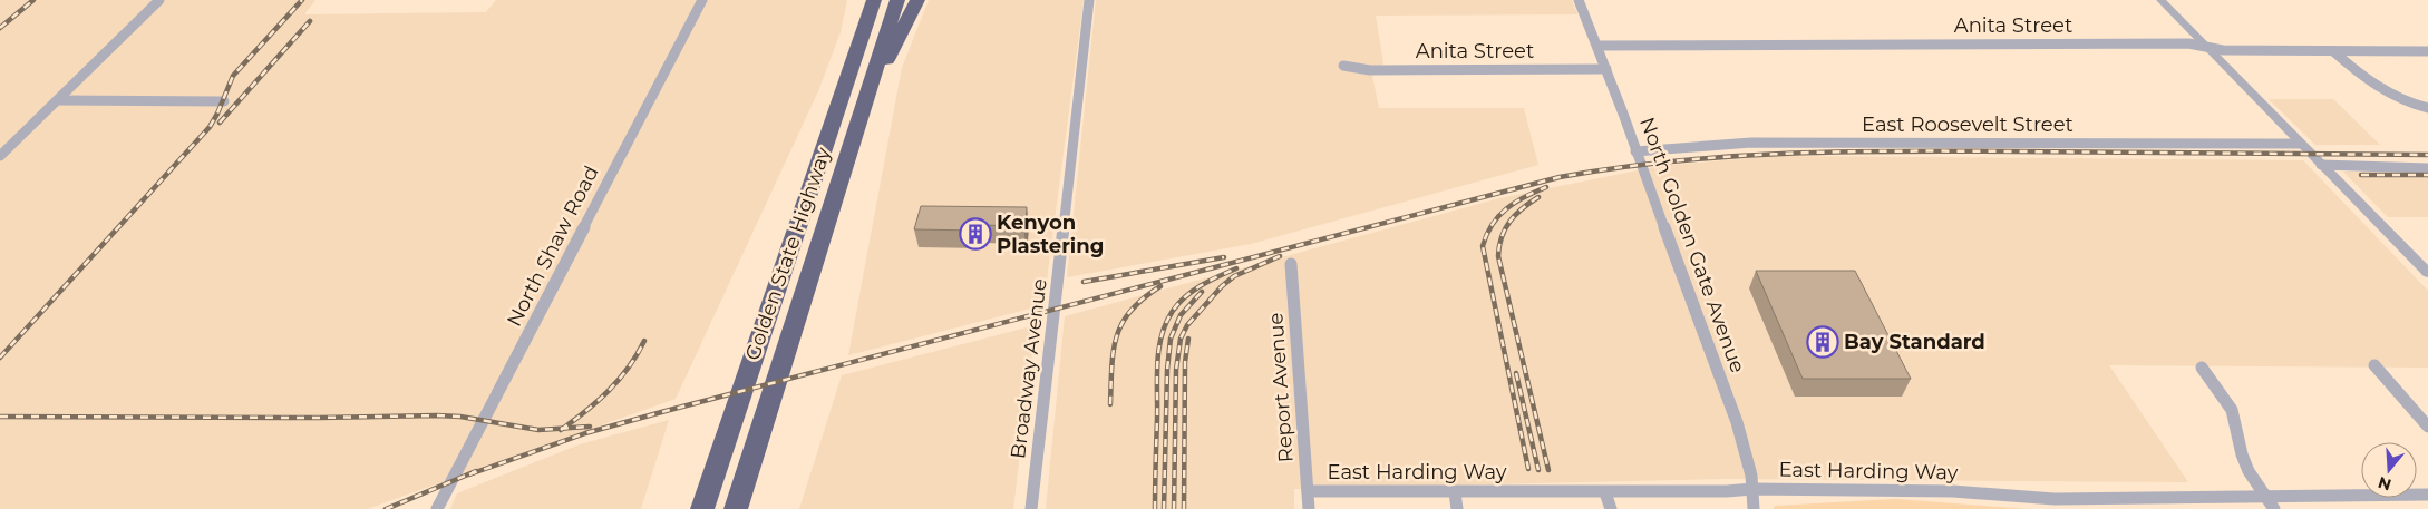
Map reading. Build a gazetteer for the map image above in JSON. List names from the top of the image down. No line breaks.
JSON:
{"streets":{"highway":["Golden State Highway"],"street":["Anita Street","East Roosevelt Street","North Golden Gate Avenue","North Shaw Road","Broadway Avenue","Report Avenue","East Harding Way"]},"crossings":[["Anita Street","North Golden Gate Avenue"],["East Roosevelt Street","North Golden Gate Avenue"],["North Golden Gate Avenue","East Harding Way"],["Report Avenue","East Harding Way"]],"places":{"building":["Kenyon Plastering","Bay Standard"]},"north":"bottom"}
